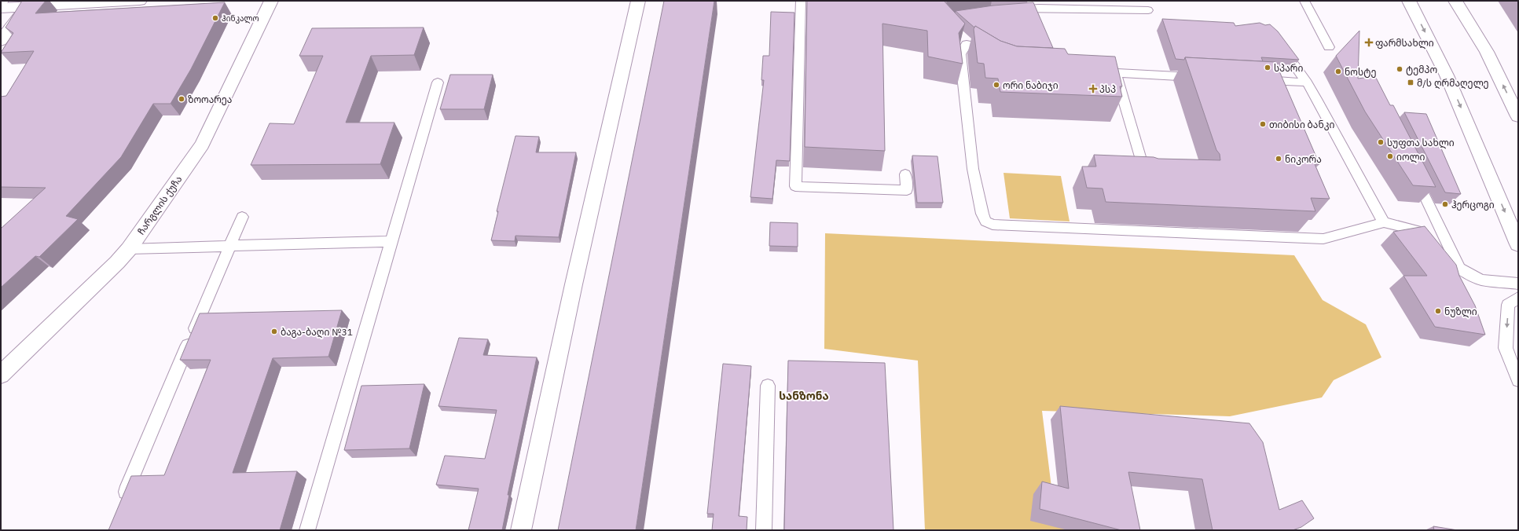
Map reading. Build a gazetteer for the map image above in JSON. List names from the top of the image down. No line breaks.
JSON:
{"streets":{"street":["ჩარგლის ქუჩა"]},"districts":["სანზონა"],"places":{"other":["ჰინკალო","სპარი","ტემპო","ნოსტე","ორი ნაბიჯი","ზოოარეა","თიბისი ბანკი","სუფთა სახლი","იოლი","ნიკორა","ჰერცოგი","ნუზლი","ბაგა-ბაღი №31"],"health":["ფარმსახლი","პსპ"],"transit":["მ/ს ღრმაღელე"]}}
